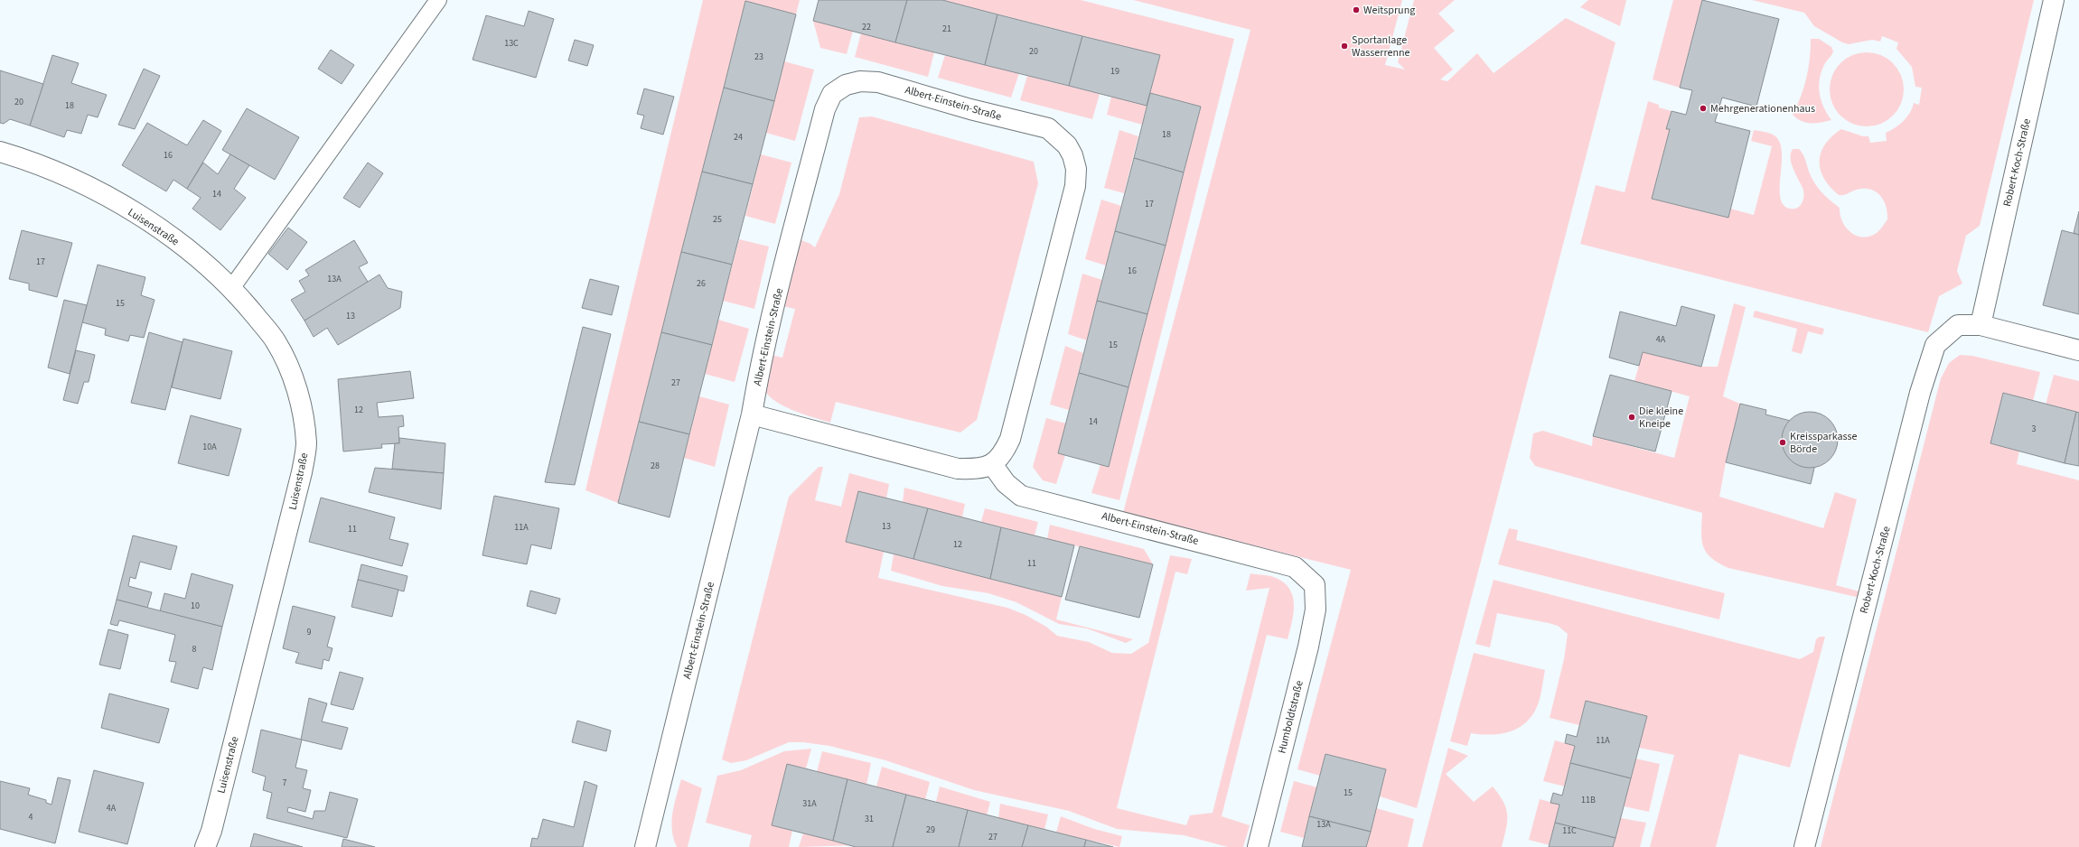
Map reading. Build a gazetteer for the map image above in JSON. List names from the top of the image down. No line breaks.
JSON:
{"streets":{"street":["Albert-Einstein-Straße","Robert-Koch-Straße","Luisenstraße","Humboldtstraße"]},"crossings":[["Albert-Einstein-Straße","Humboldtstraße"]],"places":["Weitsprung","Sportanlage Wasserrenne","Mehrgenerationenhaus","Die kleine Kneipe","Kreissparkasse Börde"],"house_numbers":["22","21","13C","20","23","19","20","18","18","24","16","14","17","25","17","16","13A","26","15","13","4A","15","27","12","14","3","10A","28","13","11A","11","12","11","10","9","8","11A","7","15","11B","31A","4A","4","31","13A","29","11C","27"]}
